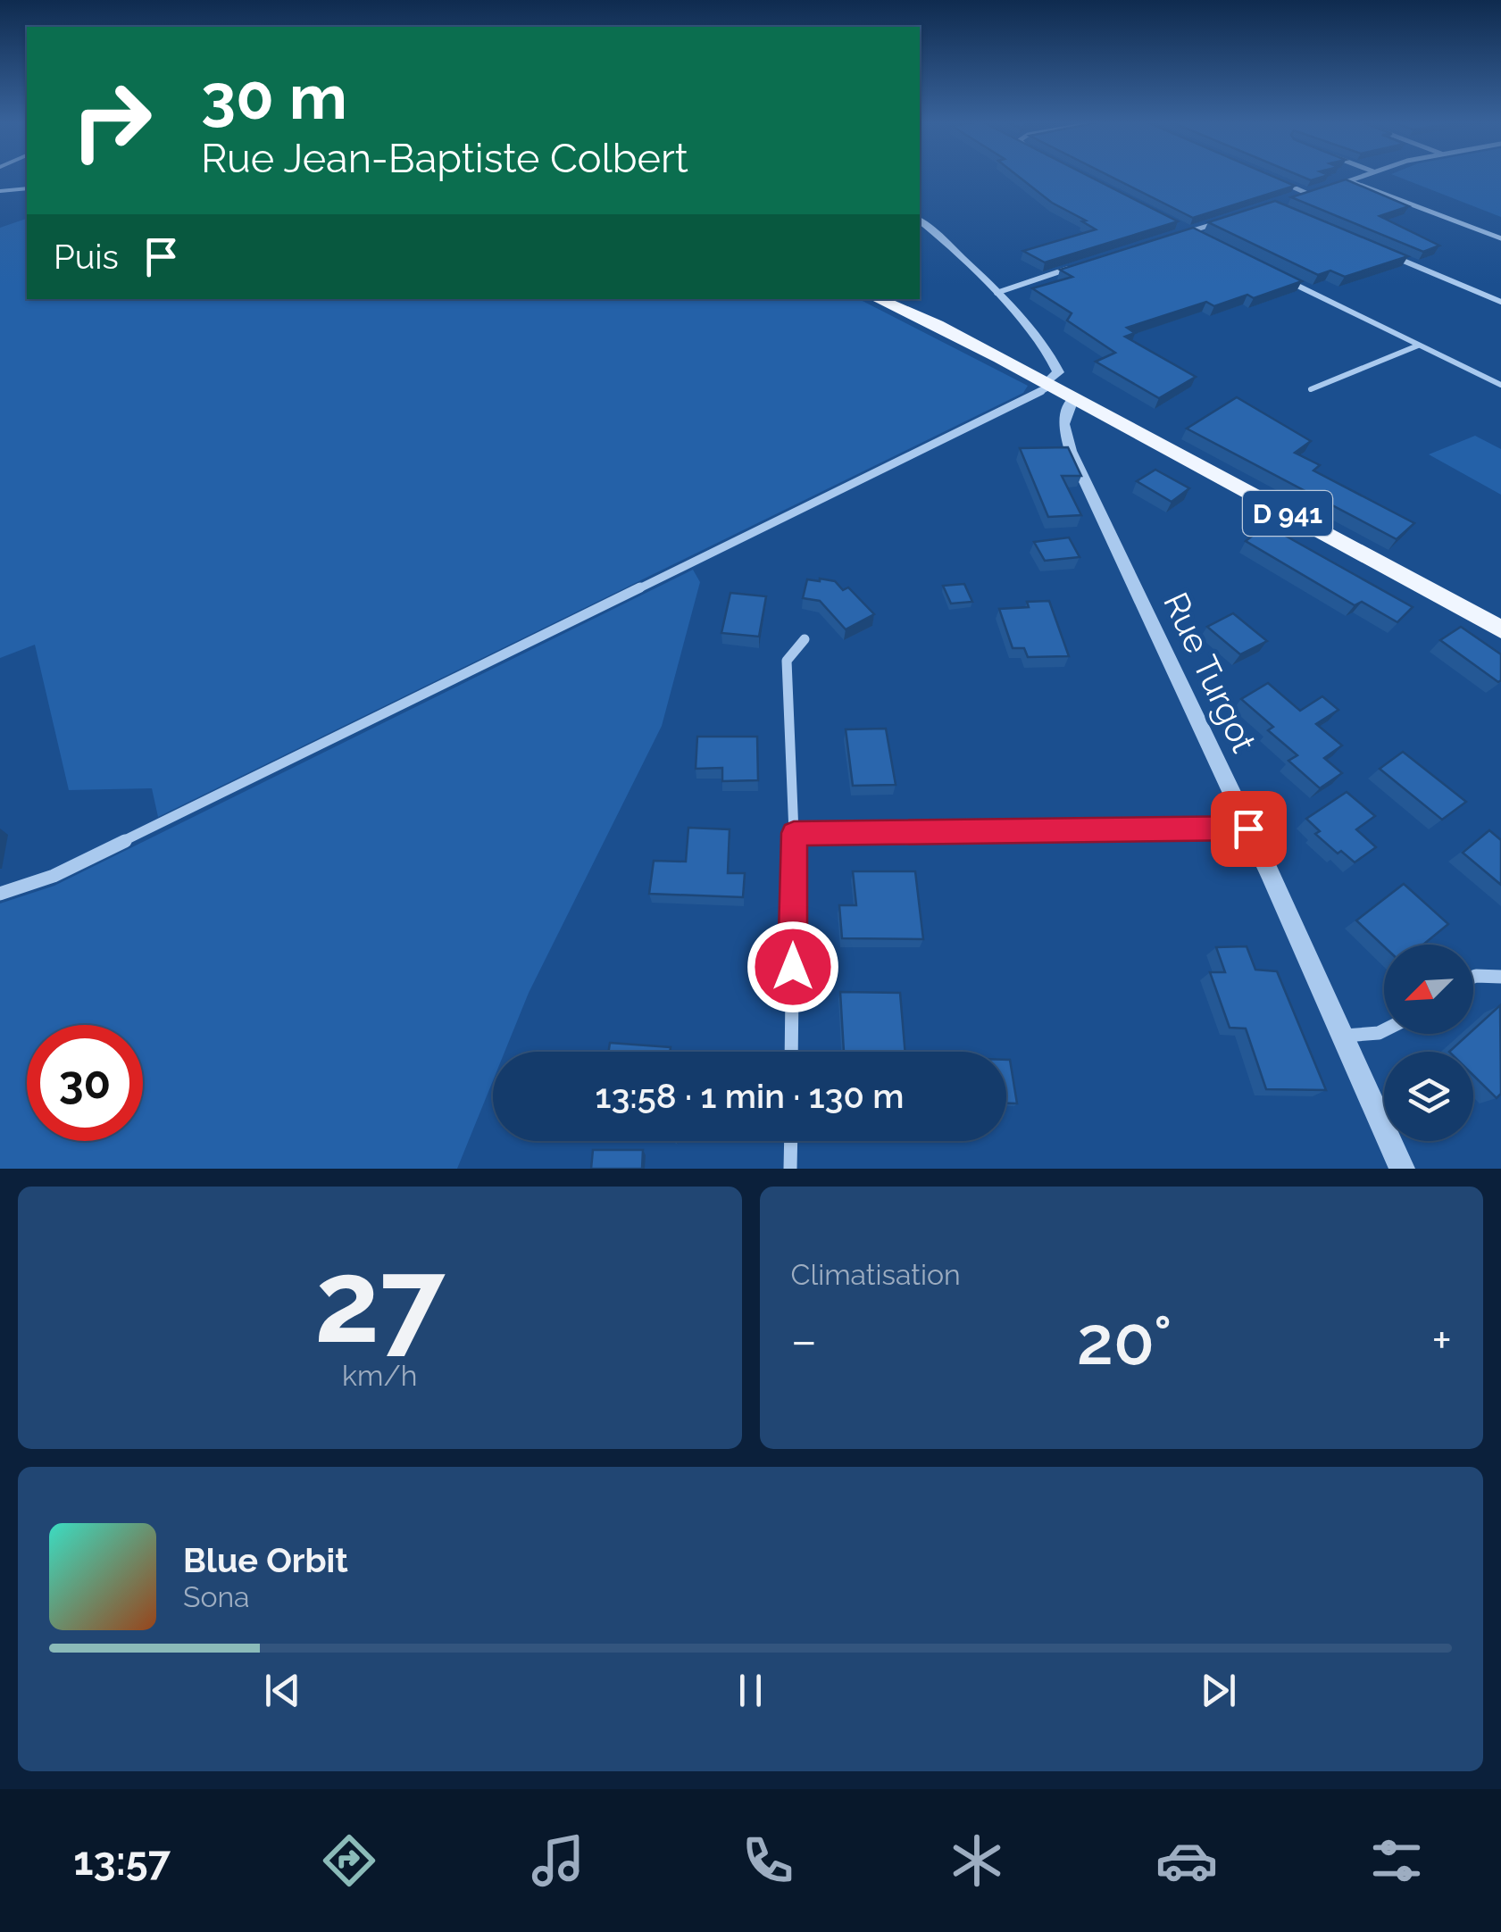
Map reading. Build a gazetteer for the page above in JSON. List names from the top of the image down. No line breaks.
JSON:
{"streets":{"main road":["D 941"],"street":["Rue Turgot"]},"crossings":[["D 941","Rue Turgot"]],"north":"bottom left","page":{"turn":["30 m","Rue Jean-Baptiste Colbert"],"then":"Puis","limit":"30","trip":"13:58 · 1 min · 130 m","tile":[["27","km/h"],"Climatisation"],"heat":["−","20°","+"],"song":["Blue Orbit","Sona"],"tabs":"13:57"}}
